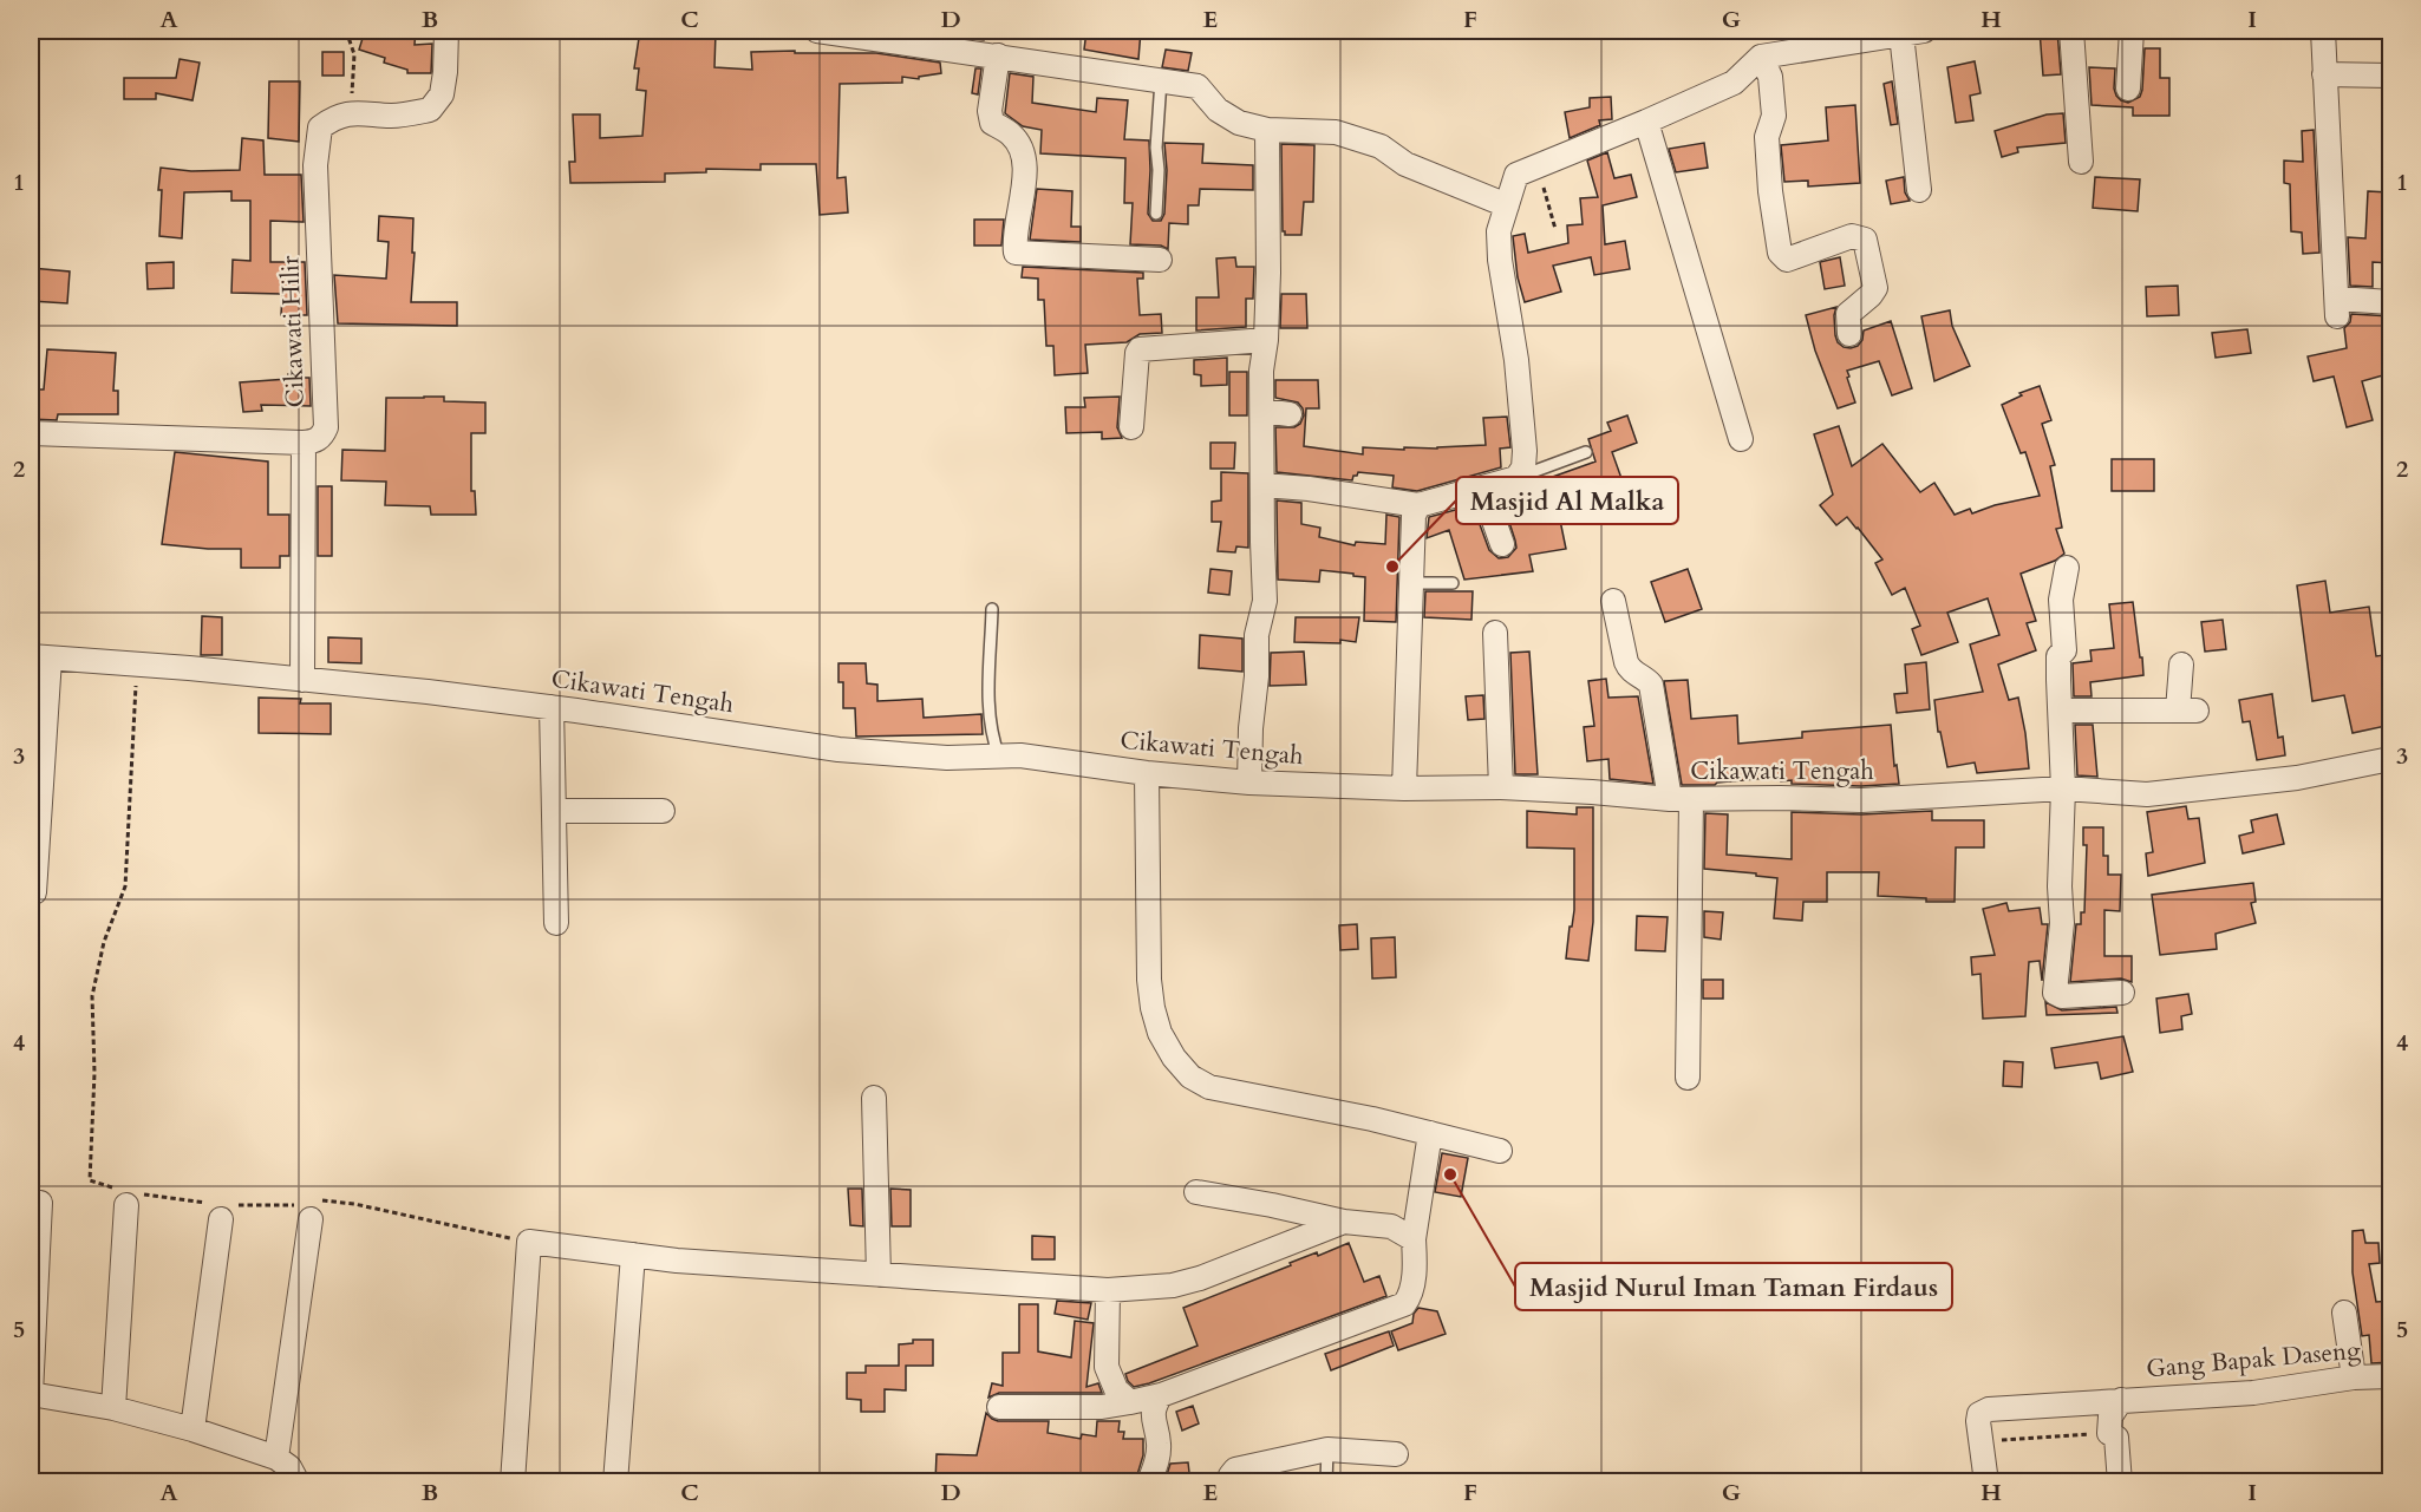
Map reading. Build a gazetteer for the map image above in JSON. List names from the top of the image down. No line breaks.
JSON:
{"streets":{"street":["Cikawati Hilir","Cikawati Tengah","Gang Bapak Daseng"]},"places":["Masjid Al Malka","Masjid Nurul Iman Taman Firdaus"],"grid":{"columns":["A","B","C","D","E","F","G","H","I"],"rows":["1","2","3","4","5"]}}
